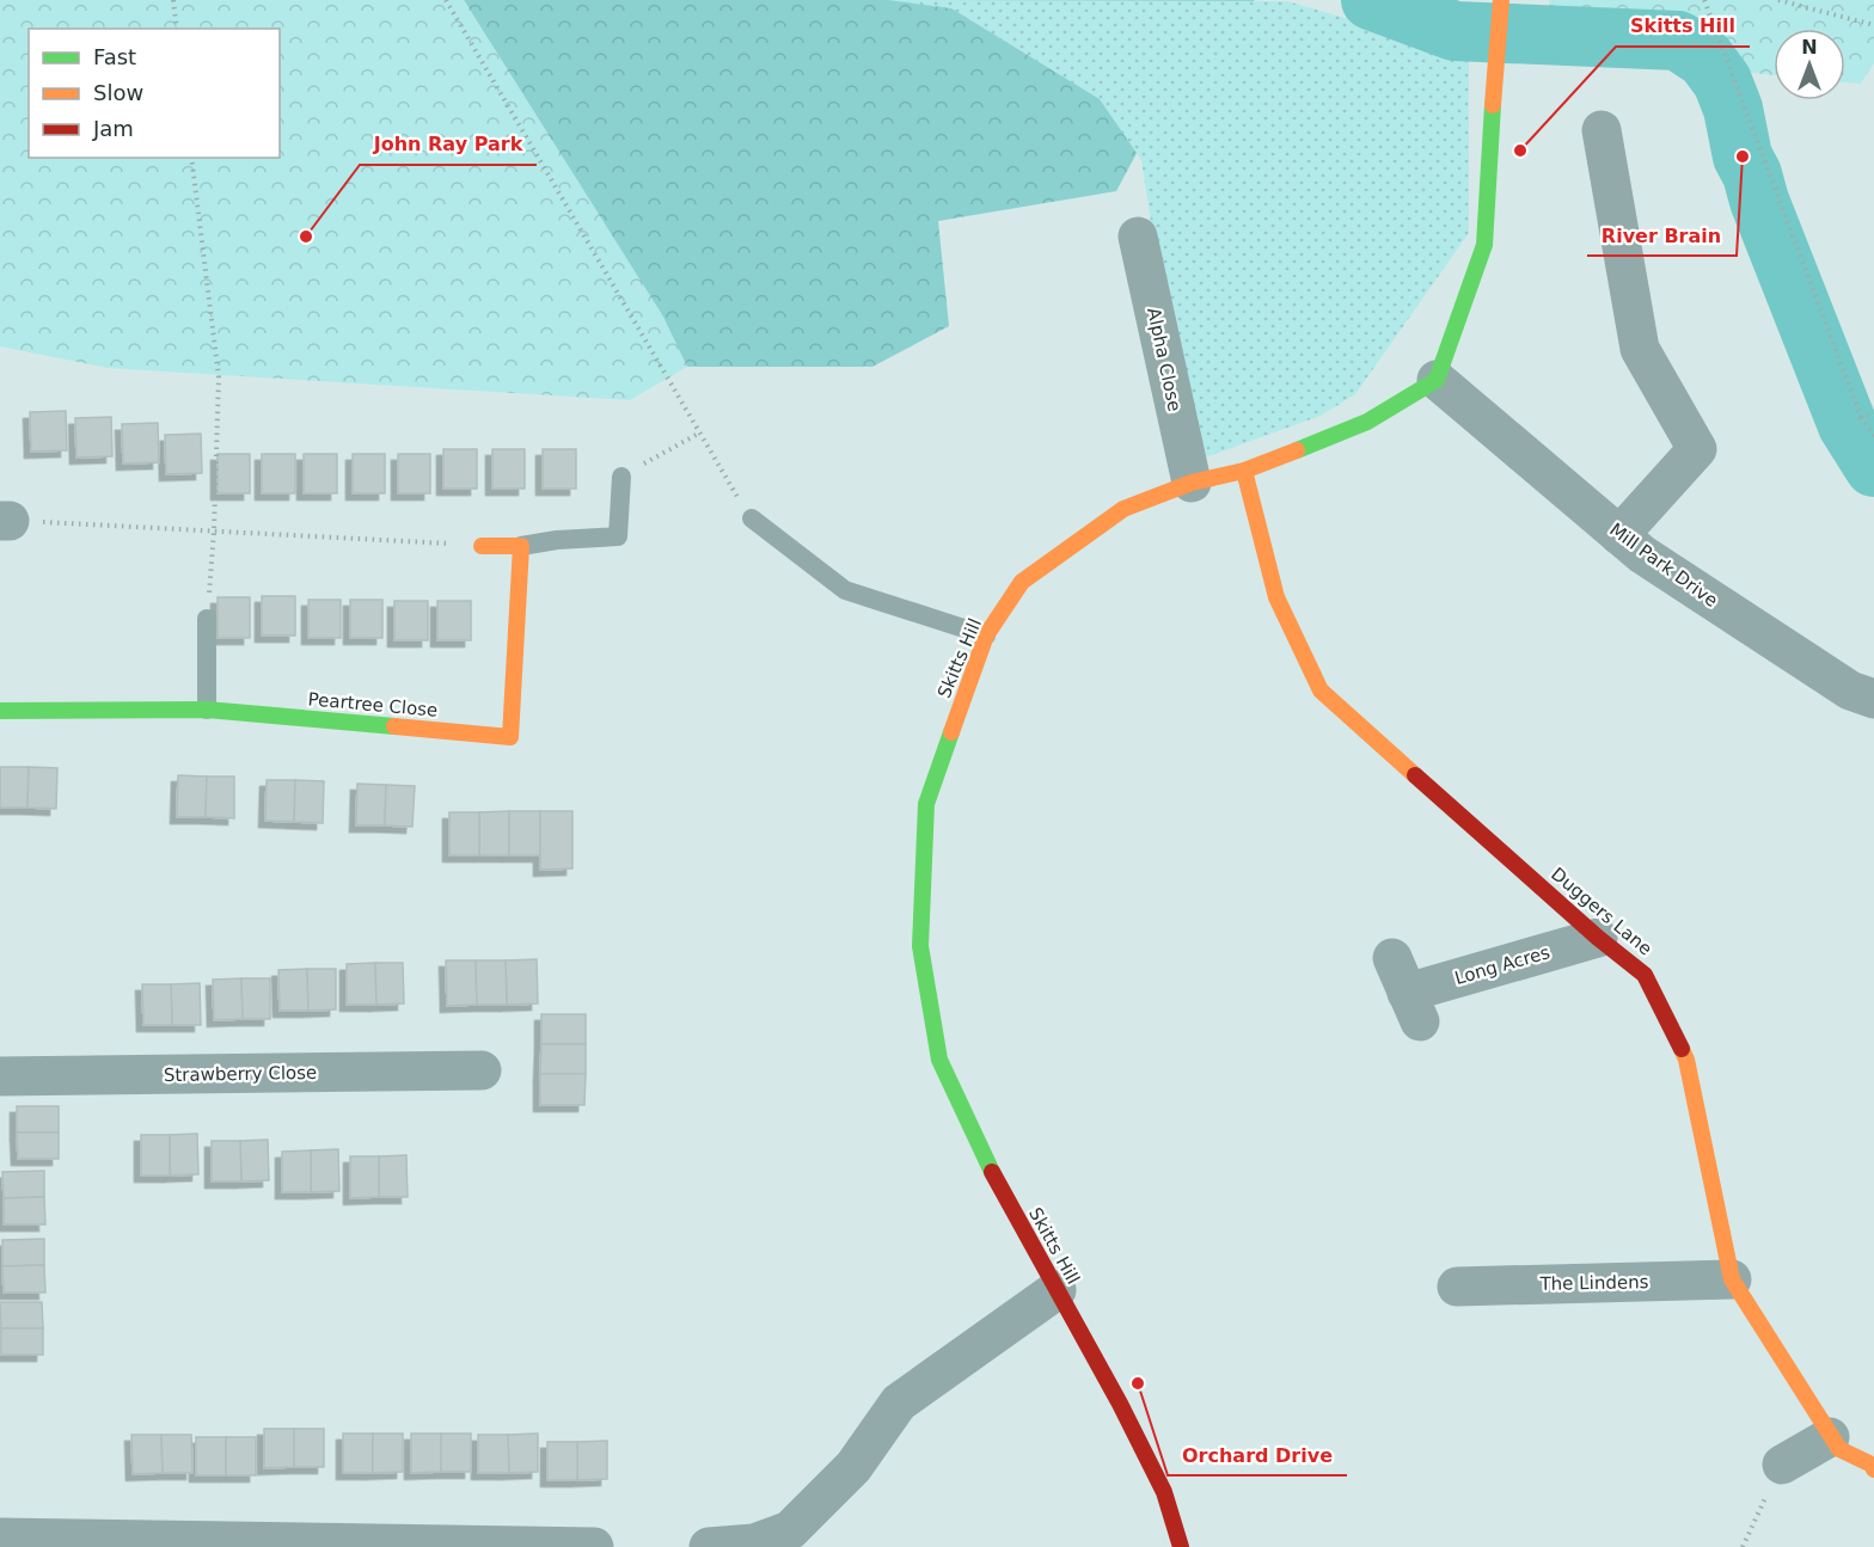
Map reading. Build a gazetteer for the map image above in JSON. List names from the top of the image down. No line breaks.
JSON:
{"streets":{"street":["Alpha Close","Mill Park Drive","Skitts Hill","Peartree Close","Duggers Lane","Long Acres","Strawberry Close","The Lindens"]},"crossings":[["Alpha Close","Skitts Hill"],["Mill Park Drive","Skitts Hill"],["Skitts Hill","Duggers Lane"],["Duggers Lane","Long Acres"],["Duggers Lane","The Lindens"]],"places":["Skitts Hill","River Brain","John Ray Park","Orchard Drive"],"legend":["Fast","Slow","Jam"],"north":"top"}
